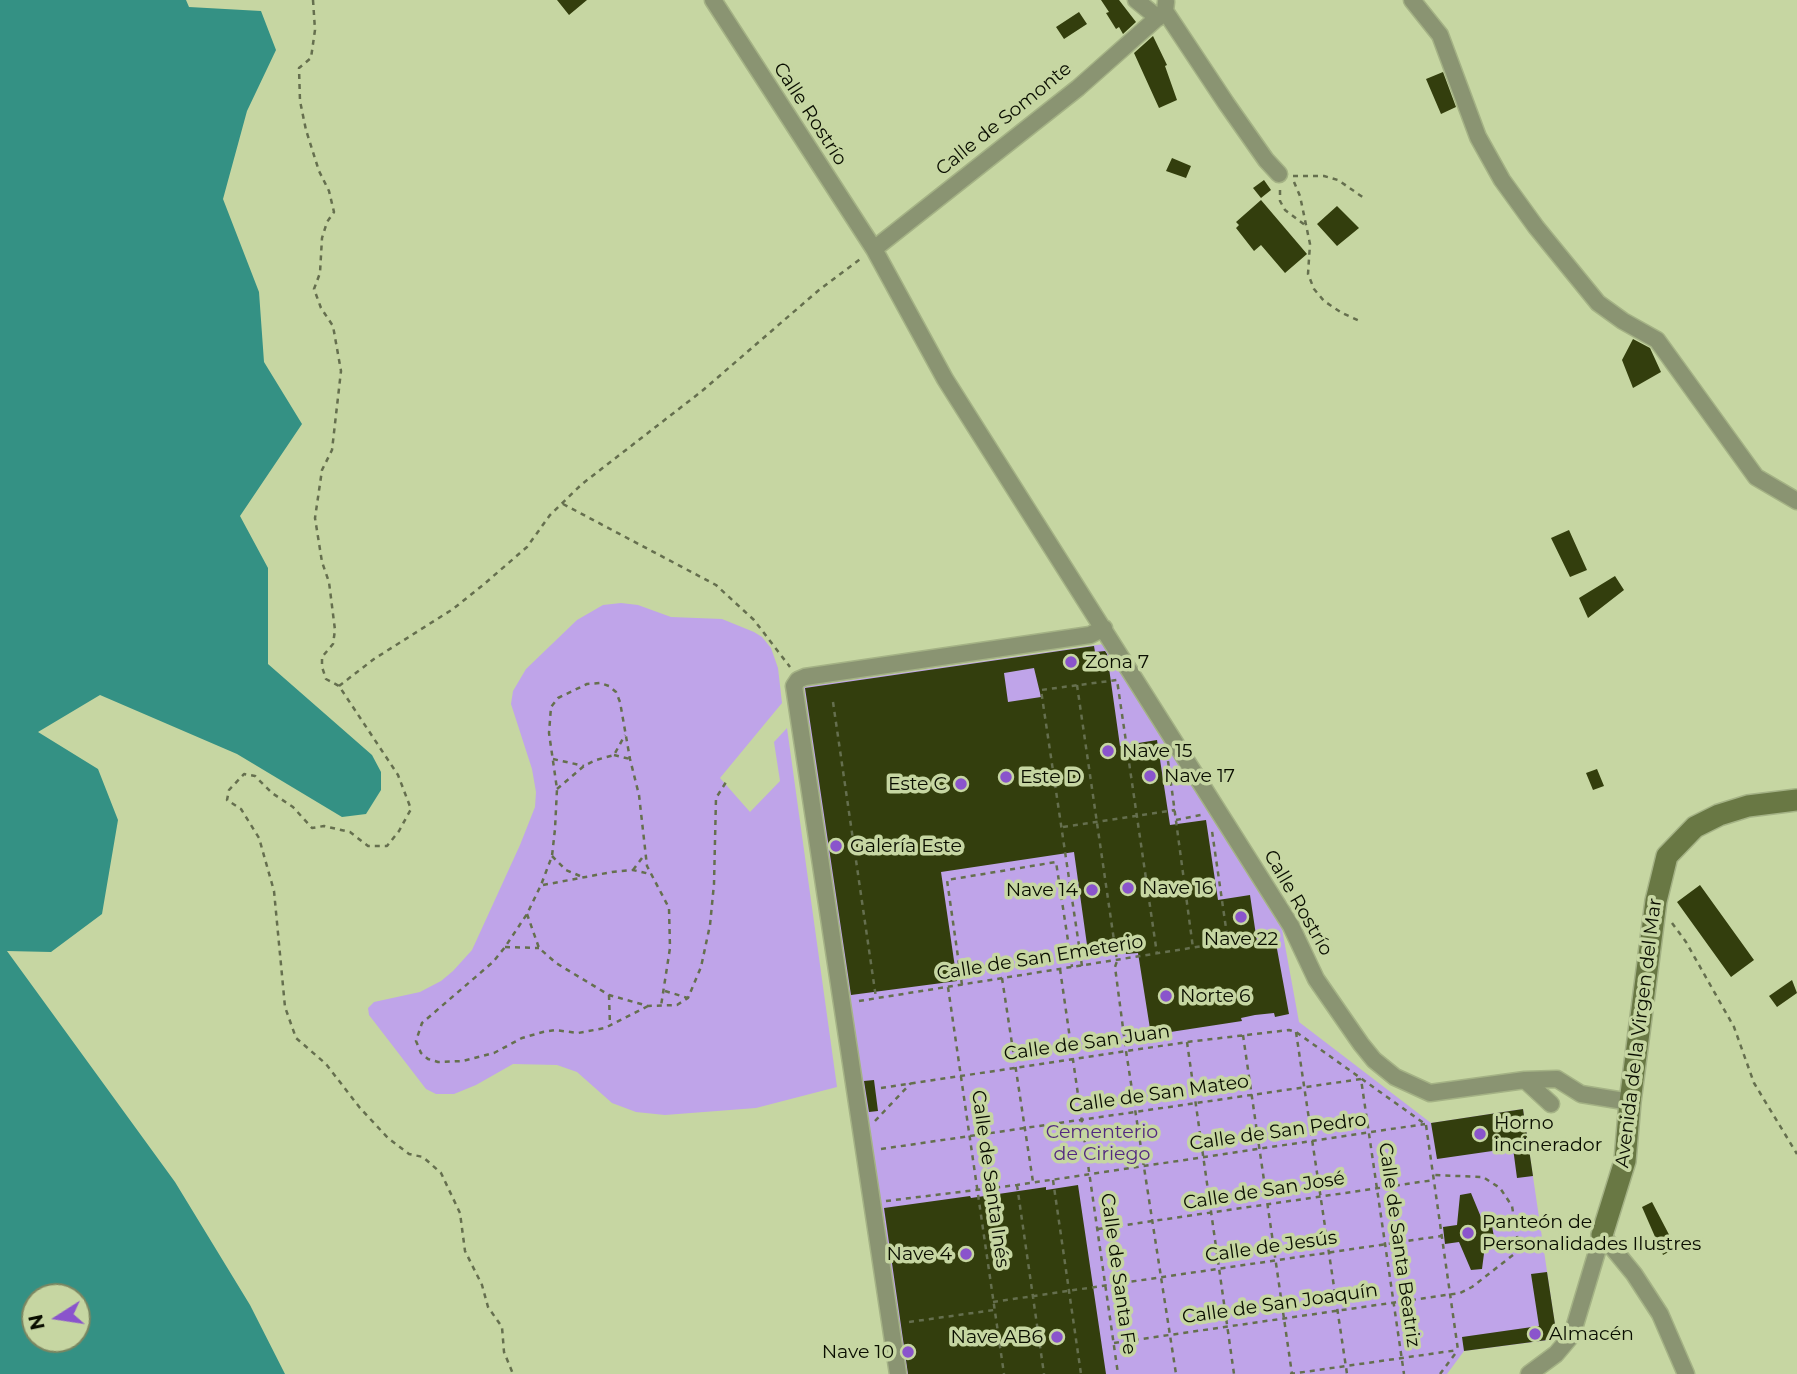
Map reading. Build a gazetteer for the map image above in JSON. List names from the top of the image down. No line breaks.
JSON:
{"streets":{"main road":["Avenida de la Virgen del Mar"],"street":["Calle Rostrío","Calle de Somonte"],"path":["Calle de San Emeterio","Calle de San Juan","Calle de San Mateo","Calle de San Pedro","Calle de Santa Inés","Calle de San José","Calle de Santa Beatriz","Calle de Jesús","Calle de Santa Fe","Calle de San Joaquín"]},"crossings":[["Calle Rostrío","Calle de Somonte"],["Calle Rostrío","Avenida de la Virgen del Mar"],["Calle de San Emeterio","Calle de Santa Inés"],["Calle de San Emeterio","Calle de Santa Fe"],["Calle de San Juan","Calle de Santa Inés"],["Calle de San Juan","Calle de Santa Fe"],["Calle de San Mateo","Calle de Santa Inés"],["Calle de San Mateo","Calle de Santa Beatriz"],["Calle de San Mateo","Calle de Santa Fe"],["Calle de San Pedro","Calle de Santa Inés"],["Calle de San Pedro","Calle de Santa Beatriz"],["Calle de San Pedro","Calle de Santa Fe"],["Calle de Santa Inés","Calle de Jesús"],["Calle de San José","Calle de Santa Beatriz"],["Calle de San José","Calle de Santa Fe"],["Calle de Santa Beatriz","Calle de Jesús"],["Calle de Santa Beatriz","Calle de San Joaquín"],["Calle de Jesús","Calle de Santa Fe"],["Calle de Santa Fe","Calle de San Joaquín"]],"parks":["Cementerio de Ciriego"],"places":["Zona 7","Nave 15","Nave 17","Este D","Este C","Galería Este","Nave 16","Nave 14","Nave 22","Norte 6","Horno incinerador","Panteón de Personalidades Ilustres","Nave 4","Almacén","Nave AB6","Nave 10"],"north":"left"}
